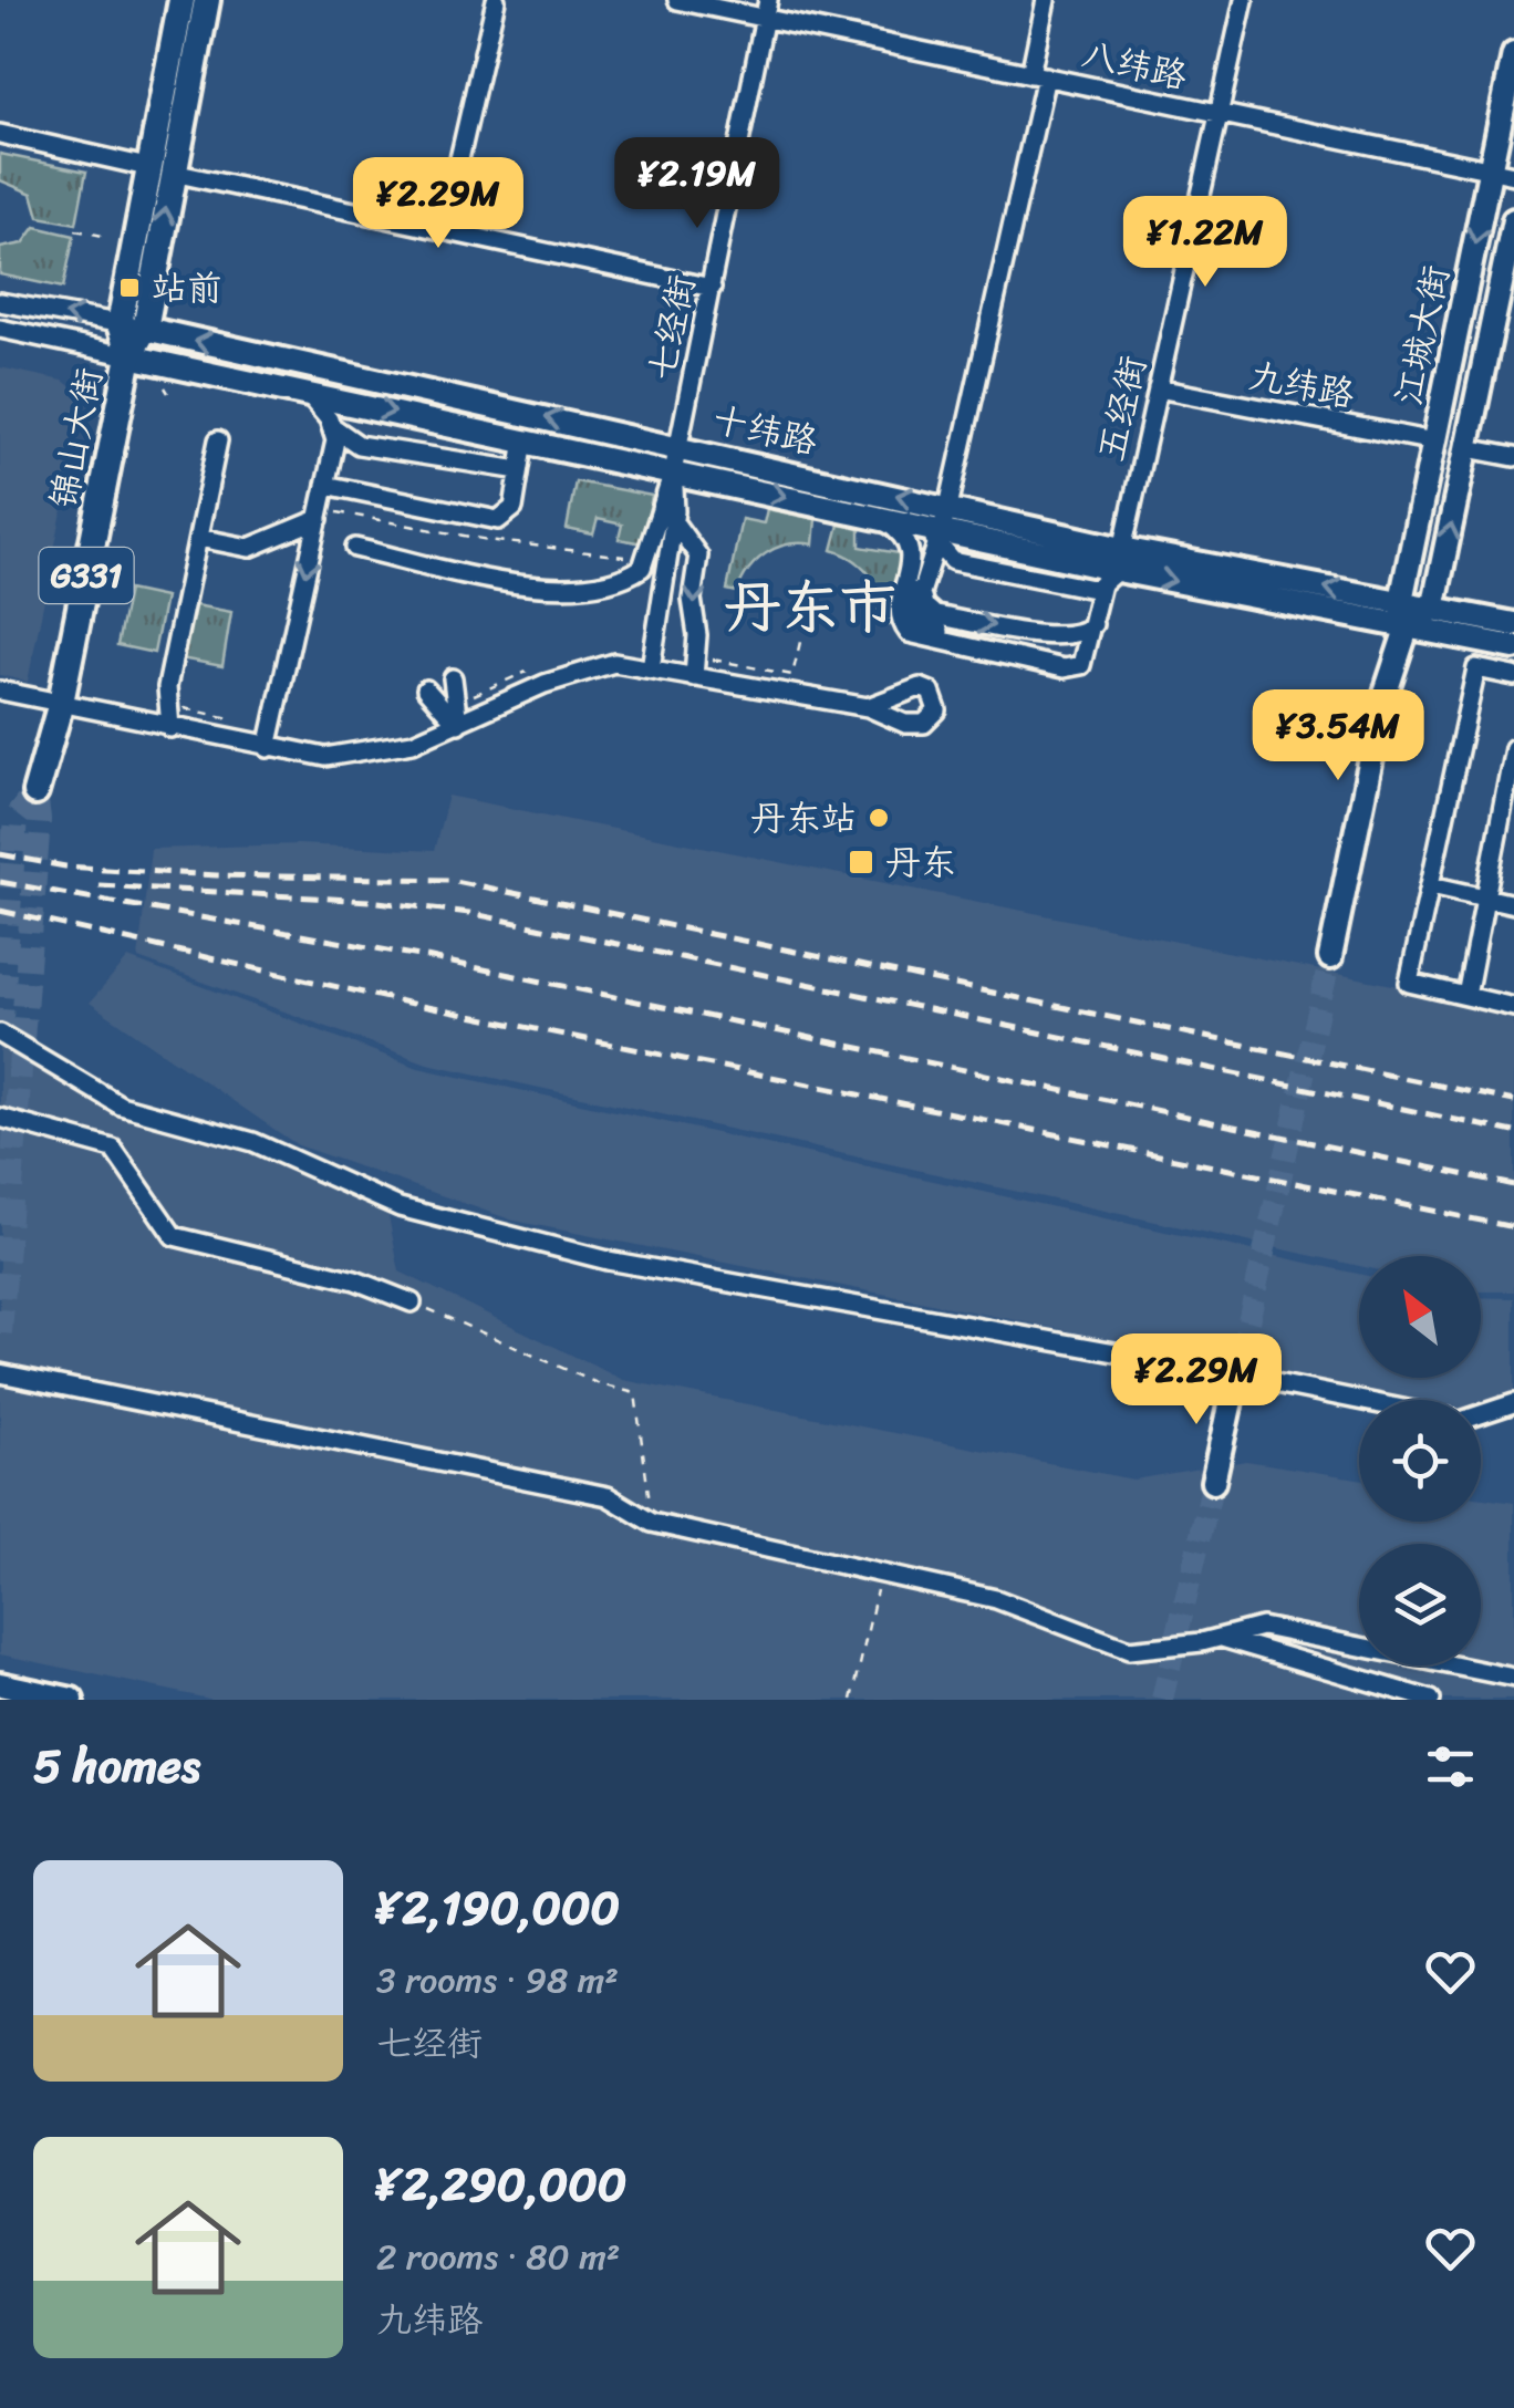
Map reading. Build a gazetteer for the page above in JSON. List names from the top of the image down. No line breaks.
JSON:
{"streets":{"highway":["锦山大街","G331"],"main road":["江城大街","十纬路"],"street":["八纬路","七经街","九纬路","五经街"]},"crossings":[["八纬路","七经街"],["八纬路","江城大街"],["八纬路","五经街"],["七经街","十纬路"],["江城大街","九纬路"],["江城大街","十纬路"],["九纬路","五经街"],["五经街","十纬路"],["十纬路","锦山大街"]],"districts":["丹东市"],"places":{"transit":["站前","丹东"],"other":["丹东站"]},"north":"top left","page":{"price":["¥2.19M","¥2.29M","¥1.22M","¥3.54M","¥2.29M"],"heading":"5 homes","list":[{"name":"¥2,190,000","note":"3 rooms · 98 m² · 七经街"},{"name":"¥2,290,000","note":"2 rooms · 80 m² · 九纬路"}]}}
